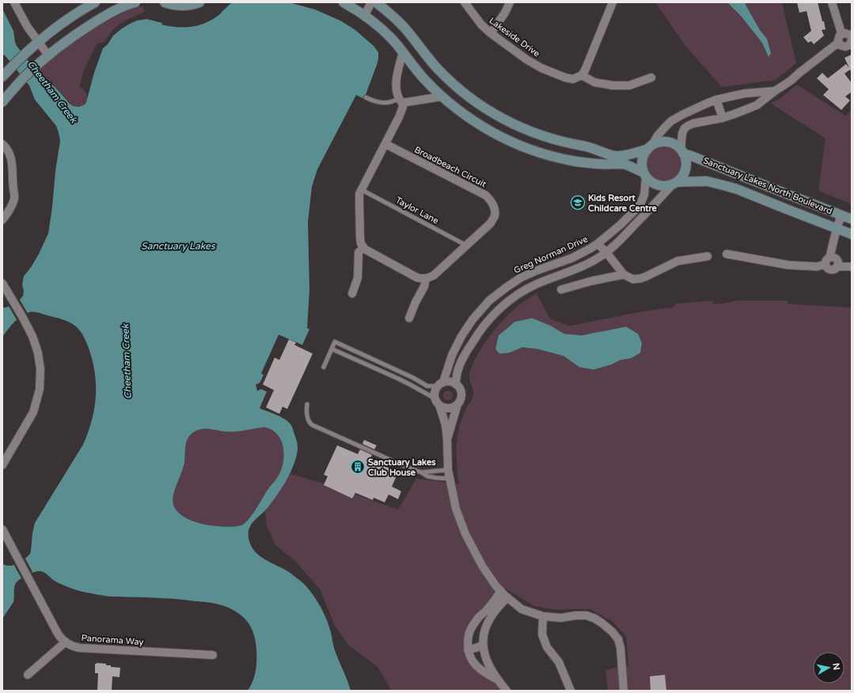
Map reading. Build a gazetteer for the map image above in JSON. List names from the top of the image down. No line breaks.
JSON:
{"streets":{"street":["Lakeside Drive","Broadbeach Circuit","Sanctuary Lakes North Boulevard","Greg Norman Drive","Panorama Way"],"lane":["Taylor Lane"]},"crossings":[["Broadbeach Circuit","Taylor Lane"],["Sanctuary Lakes North Boulevard","Greg Norman Drive"]],"water":["Cheetham Creek","Sanctuary Lakes"],"places":{"school or university":["Kids Resort Childcare Centre"],"building":["Sanctuary Lakes Club House"]},"north":"right"}
